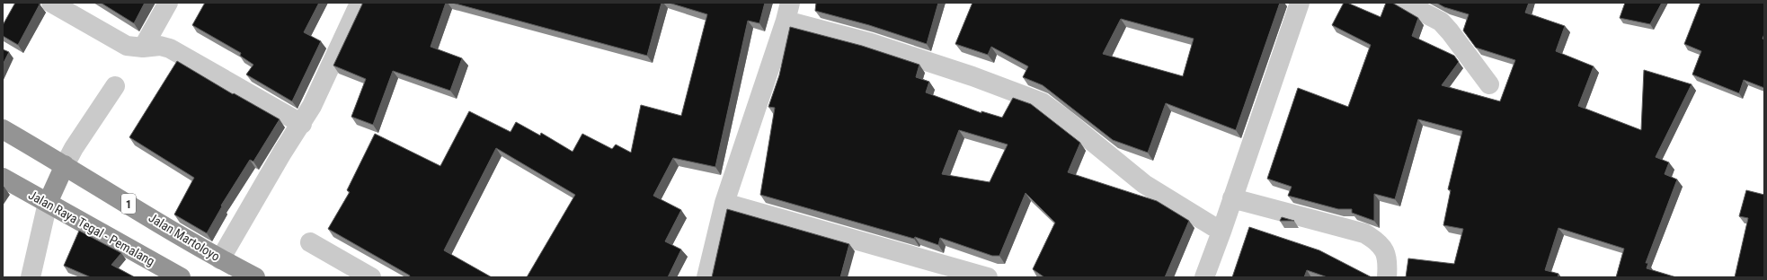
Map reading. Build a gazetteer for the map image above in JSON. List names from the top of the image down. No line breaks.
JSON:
{"streets":{"highway":["1","Jalan Raya Tegal - Pemalang","Jalan Martoloyo"]}}
